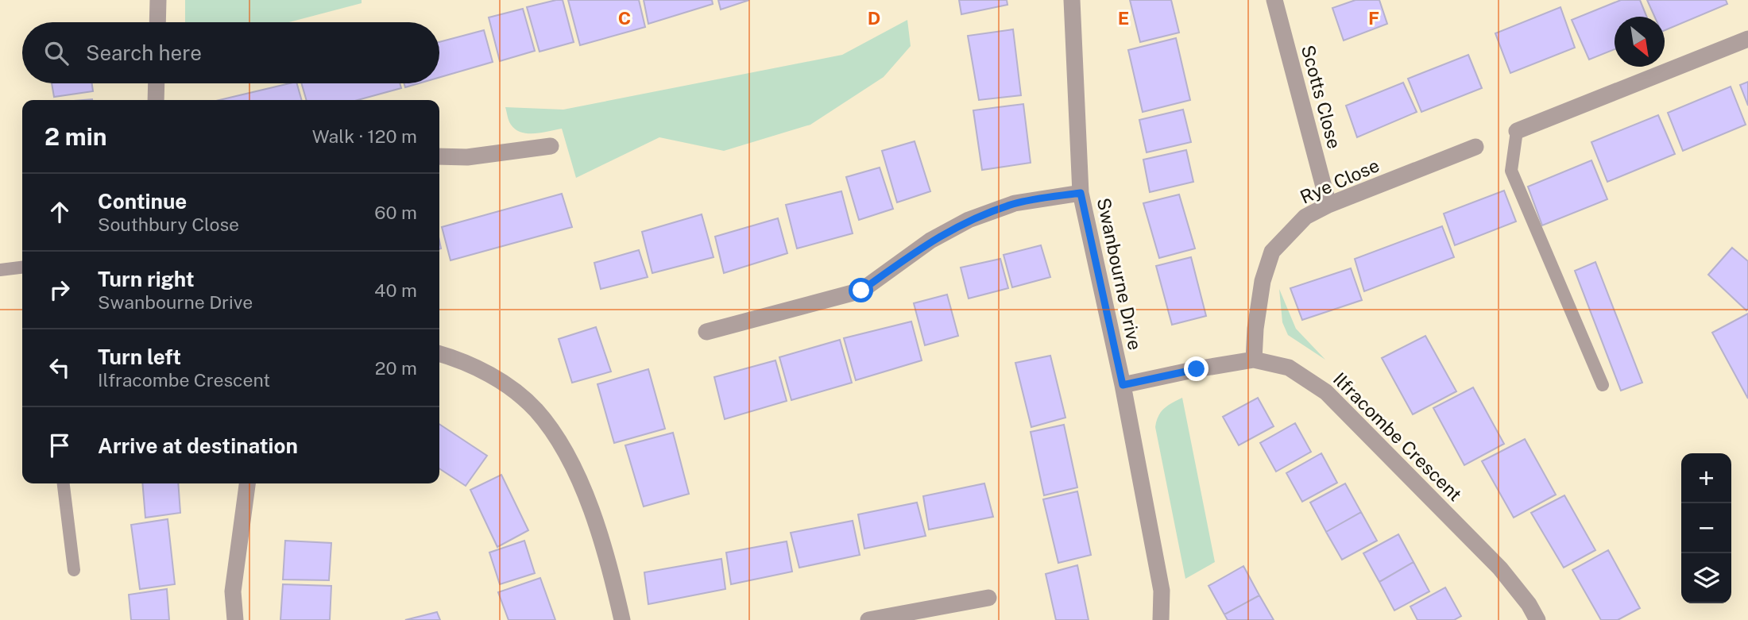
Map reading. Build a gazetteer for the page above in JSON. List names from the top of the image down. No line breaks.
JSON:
{"streets":{"street":["Scotts Close","Rye Close","Swanbourne Drive","Ilfracombe Crescent"]},"crossings":[["Scotts Close","Rye Close"],["Rye Close","Ilfracombe Crescent"],["Swanbourne Drive","Ilfracombe Crescent"]],"north":"bottom right","page":{"search":"Search here","heading":["2 min","Walk · 120 m"],"list":[["Continue","Southbury Close","60 m"],["Turn right","Swanbourne Drive","40 m"],["Turn left","Ilfracombe Crescent","20 m"],"Arrive at destination"],"map_buttons":["+","−"]},"grid":{"columns":["C","D","E","F"]}}
